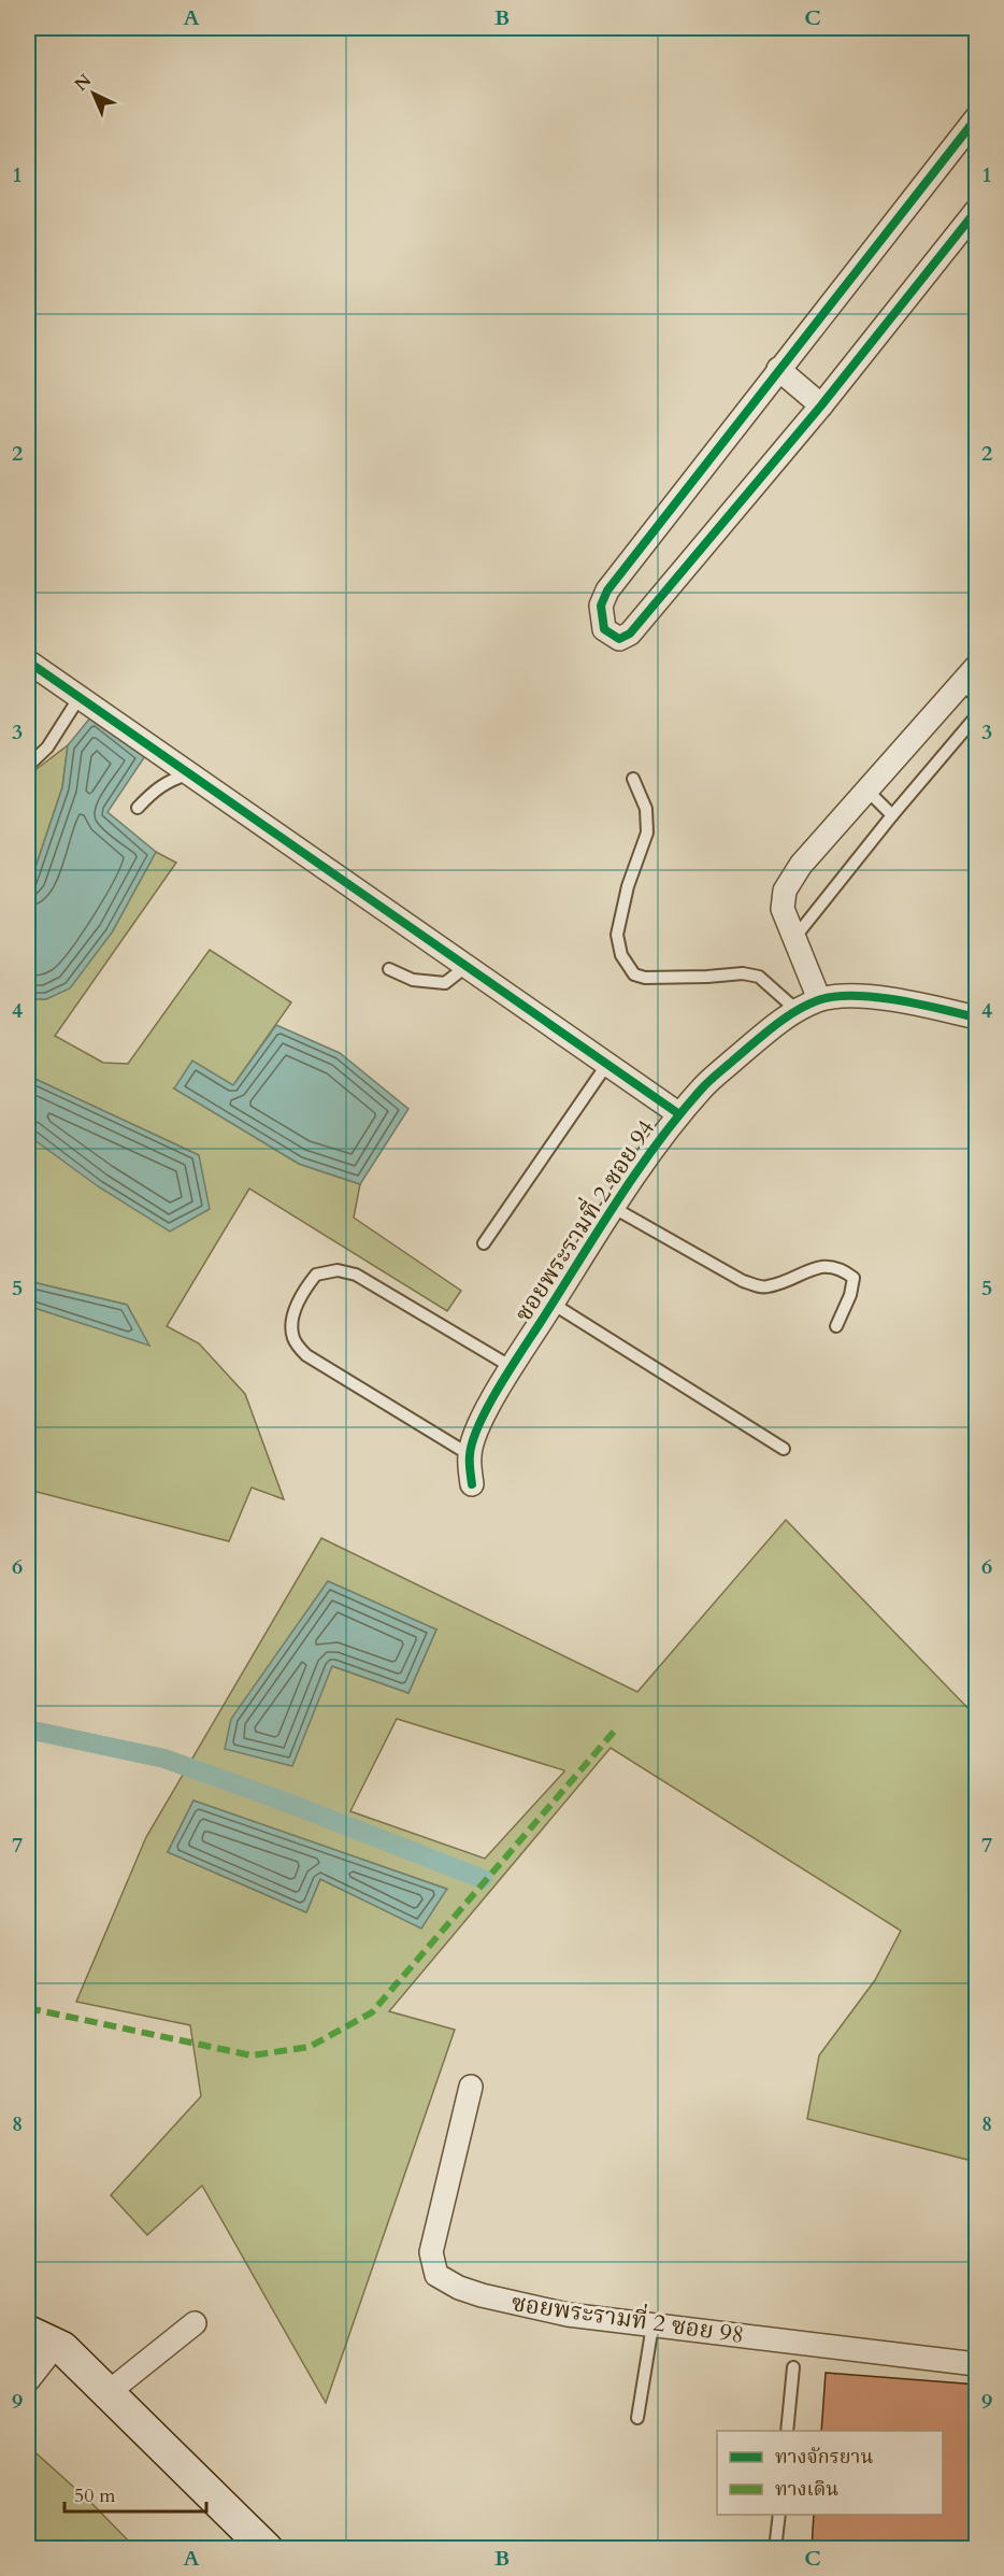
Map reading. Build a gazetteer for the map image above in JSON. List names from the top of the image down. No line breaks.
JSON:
{"streets":{"street":["ซอยพระรามที่ 2 ซอย 94","ซอยพระรามที่ 2 ซอย 98"]},"legend":["ทางจักรยาน","ทางเดิน"],"scale_bar":"50 m","north":"top left","grid":{"columns":["A","B","C"],"rows":["1","2","3","4","5","6","7","8","9"]}}
